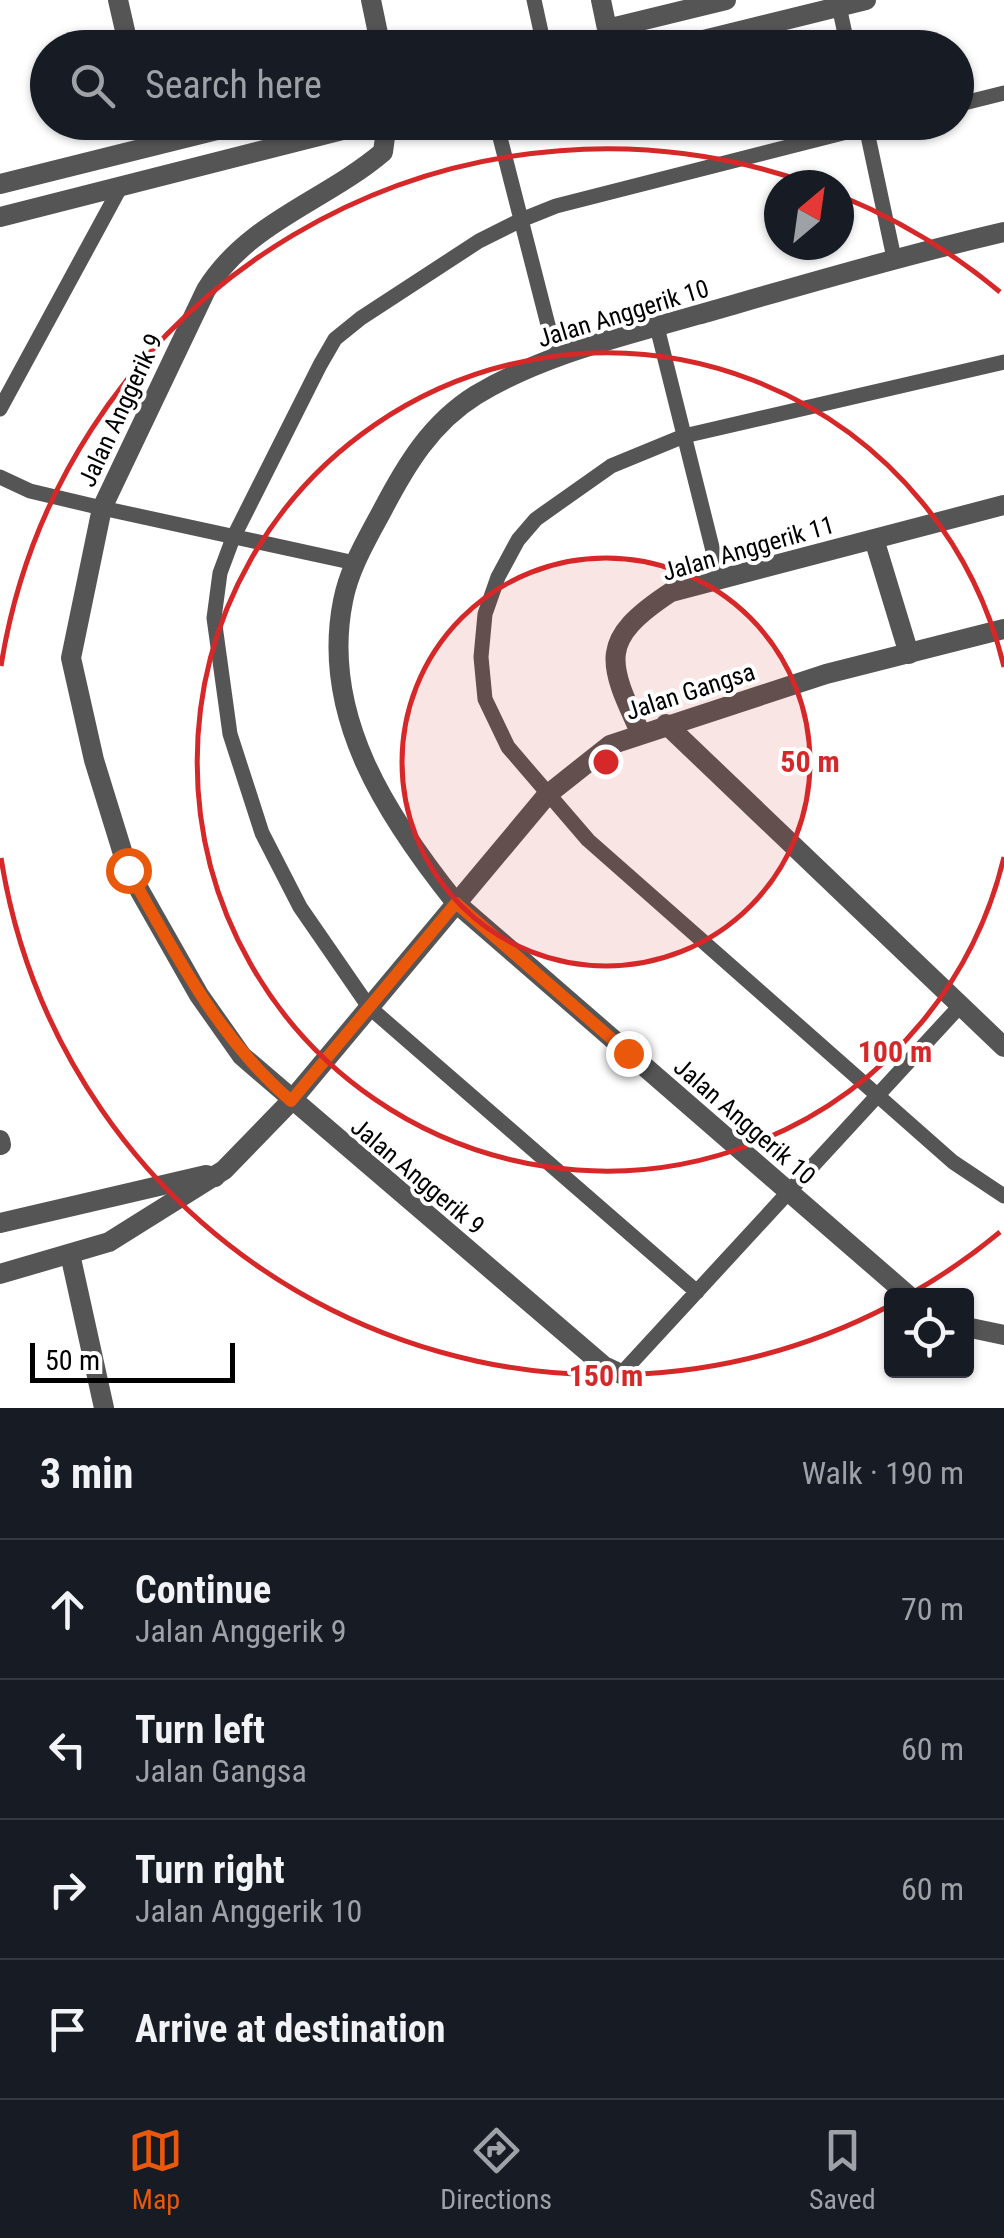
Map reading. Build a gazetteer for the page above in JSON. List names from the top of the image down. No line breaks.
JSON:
{"streets":{"street":["Jalan Anggerik 10","Jalan Anggerik 9","Jalan Anggerik 11","Jalan Gangsa"]},"crossings":[["Jalan Anggerik 10","Jalan Gangsa"],["Jalan Anggerik 9","Jalan Gangsa"],["Jalan Anggerik 11","Jalan Gangsa"]],"scale_bar":"50 m","north":"top right","page":{"search":"Search here","scale":"50 m","heading":["3 min","Walk · 190 m"],"list":[["Continue","Jalan Anggerik 9","70 m"],["Turn left","Jalan Gangsa","60 m"],["Turn right","Jalan Anggerik 10","60 m"],"Arrive at destination"],"nav":["Map","Directions","Saved"]},"rings":["50 m","100 m","150 m"]}
